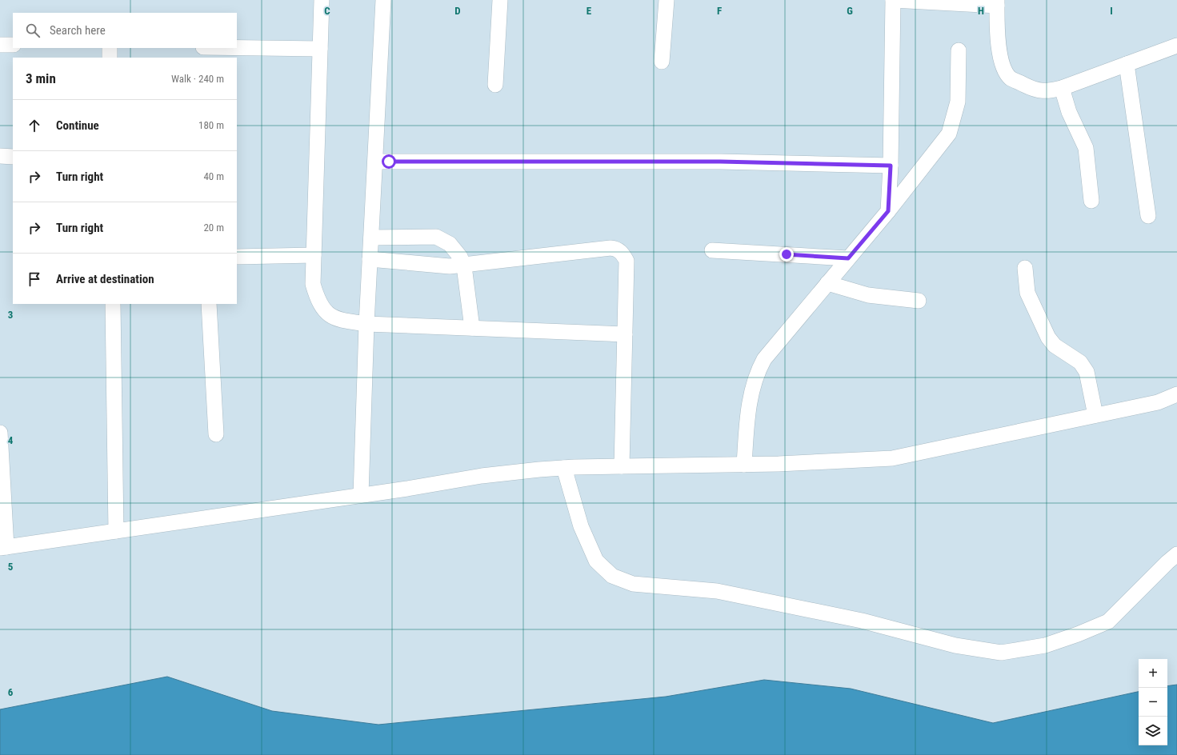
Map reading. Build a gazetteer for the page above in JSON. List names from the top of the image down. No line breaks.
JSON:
{"page":{"search":"Search here","heading":["3 min","Walk · 240 m"],"list":[["Continue","180 m"],["Turn right","40 m"],["Turn right","20 m"],"Arrive at destination"],"map_buttons":["+","−"]},"grid":{"columns":["C","D","E","F","G","H","I"],"rows":["3","4","5","6"]}}
